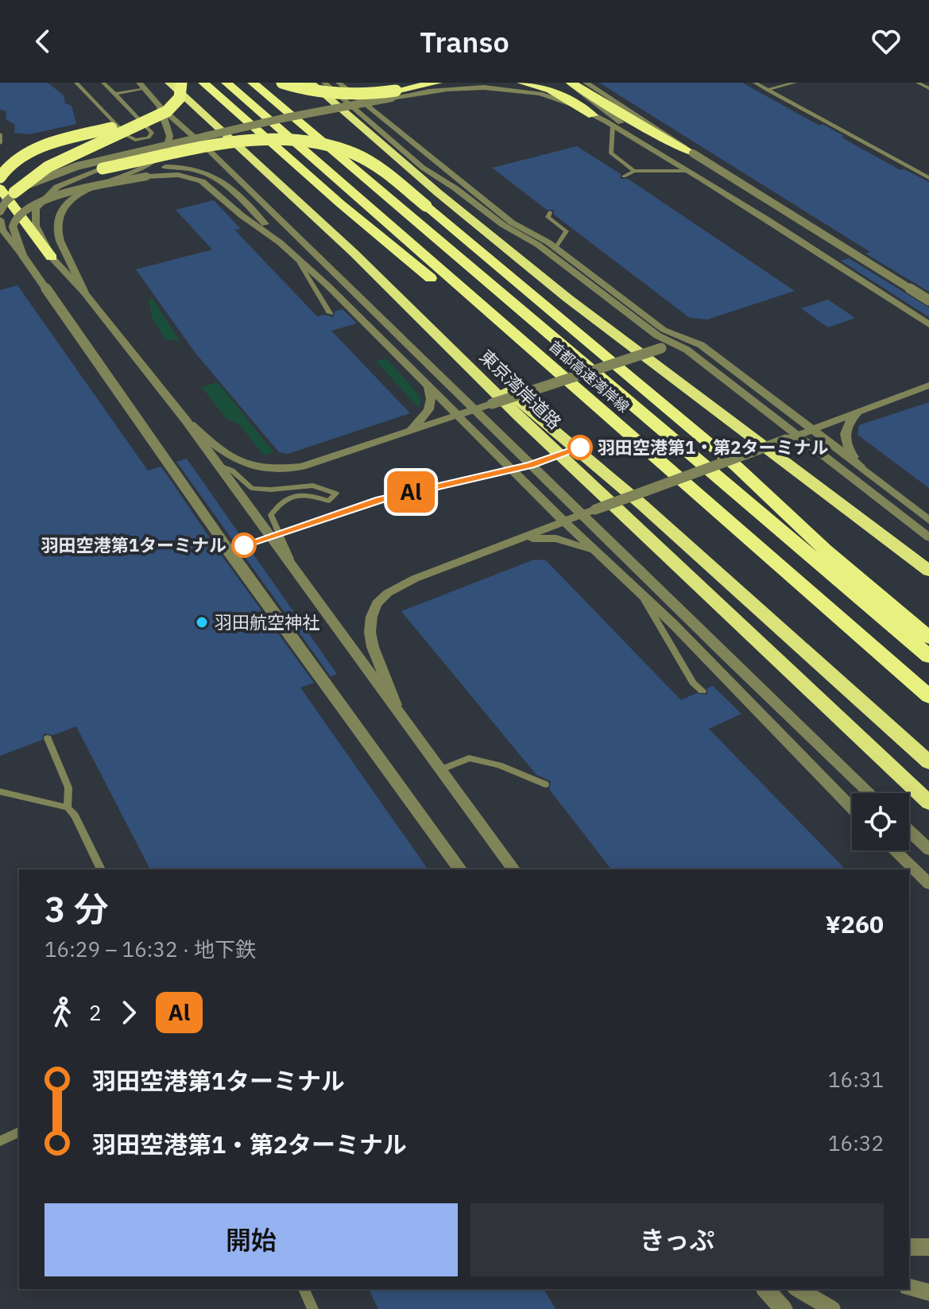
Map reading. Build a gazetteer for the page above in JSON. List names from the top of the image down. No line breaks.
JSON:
{"streets":{"highway":["首都高速湾岸線","東京湾岸道路"]},"places":["羽田空港第1・第2ターミナル","羽田空港第1ターミナル","羽田航空神社"],"lines":["metro line Al"],"page":{"header":"Transo","on_map":"Al","heading":["3 分","16:29 – 16:32 · 地下鉄","¥260"],"legs":["2","Al"],"list":[{"name":"羽田空港第1ターミナル","value":"16:31"},{"name":"羽田空港第1・第2ターミナル","value":"16:32"}],"buttons":["開始","きっぷ"]}}
